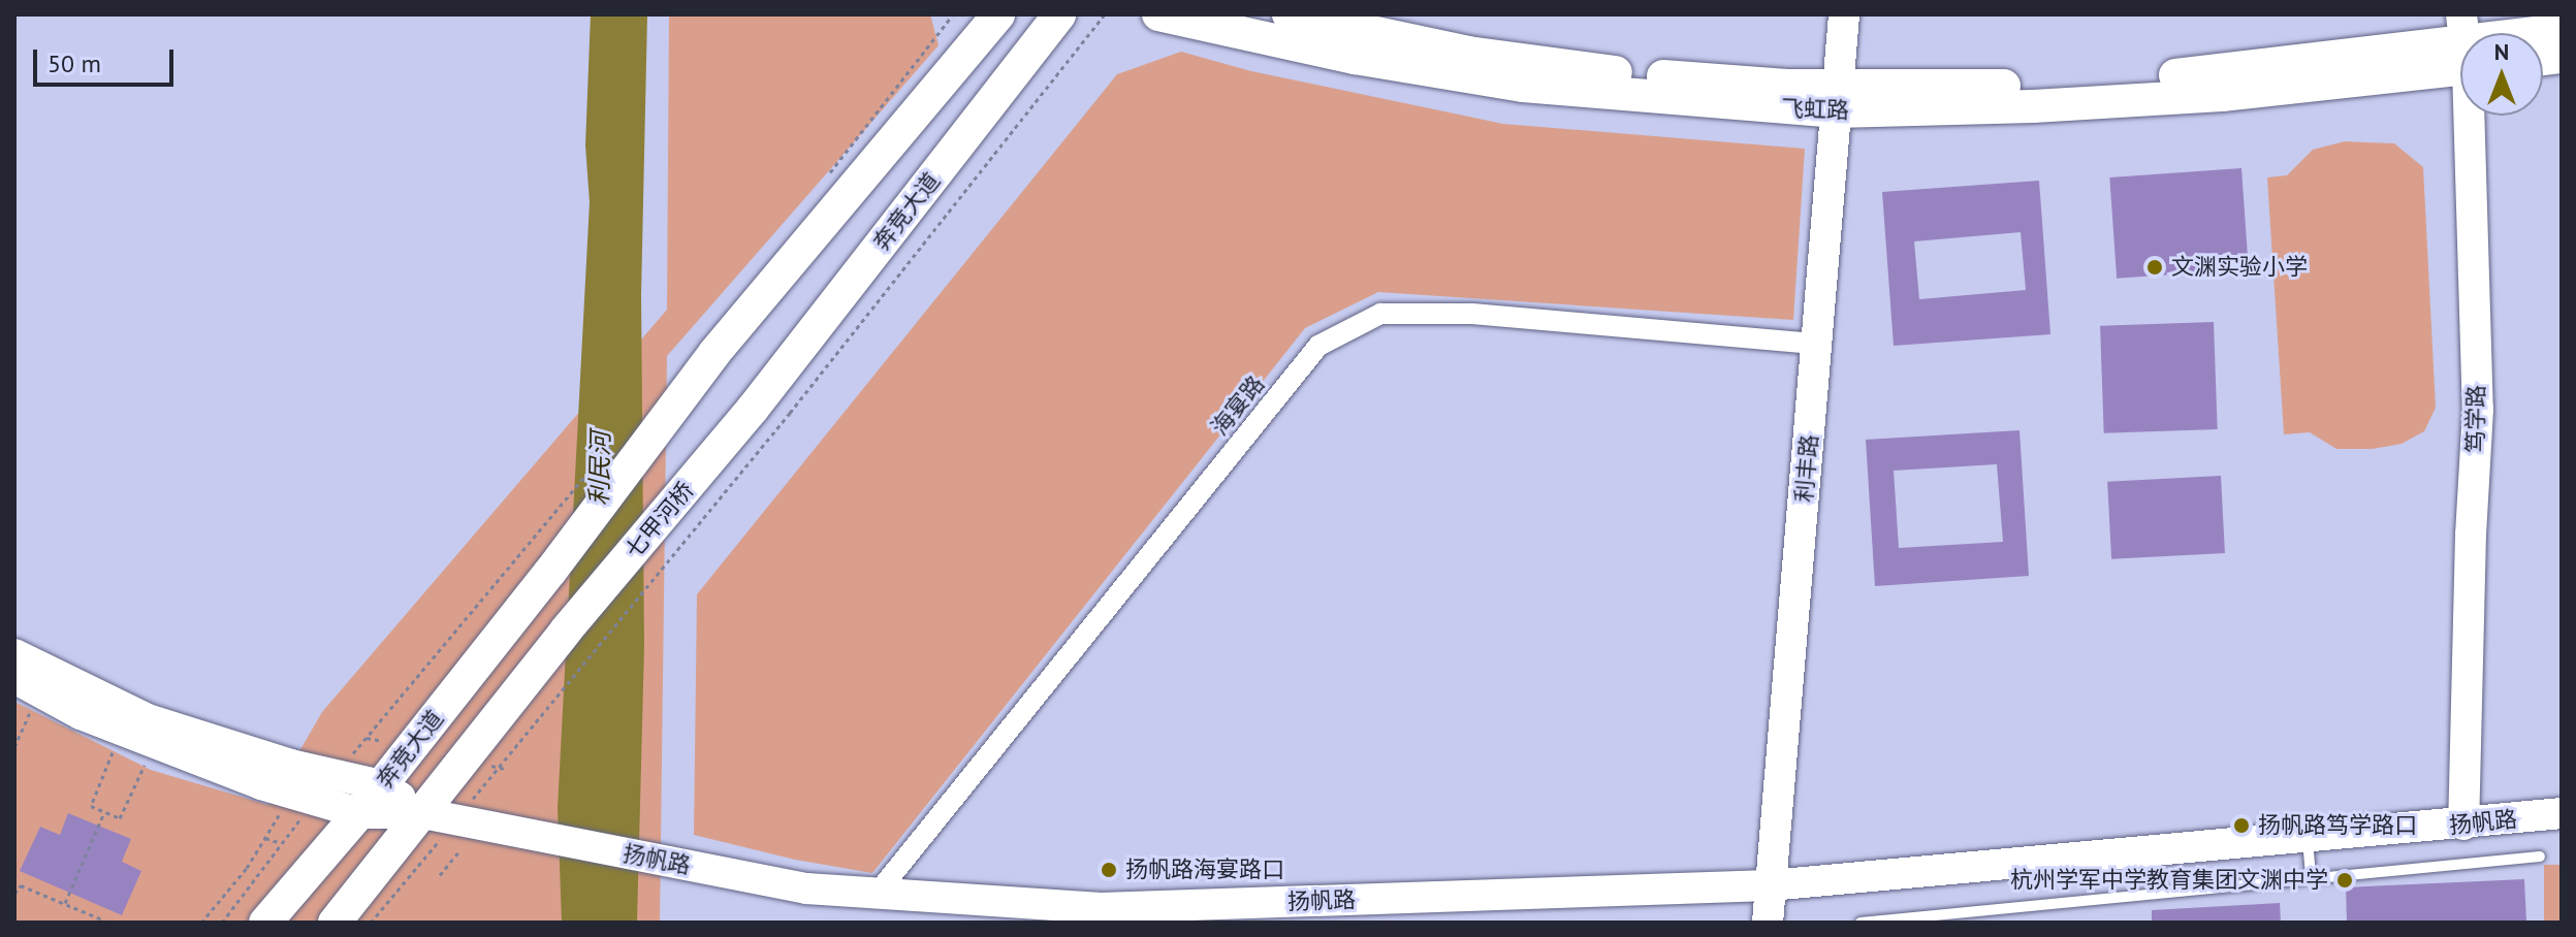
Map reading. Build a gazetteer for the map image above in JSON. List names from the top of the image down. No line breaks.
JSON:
{"streets":{"main road":["飞虹路","奔竞大道","七甲河桥"],"street":["海宴路","笃学路","利丰路","扬帆路"]},"crossings":[["飞虹路","利丰路"],["奔竞大道","七甲河桥"],["奔竞大道","扬帆路"],["海宴路","利丰路"],["海宴路","扬帆路"],["笃学路","扬帆路"],["利丰路","扬帆路"],["七甲河桥","扬帆路"]],"water":["利民河"],"places":["文渊实验小学","扬帆路笃学路口","扬帆路海宴路口","杭州学军中学教育集团文渊中学"],"scale_bar":"50 m","north":"top"}
